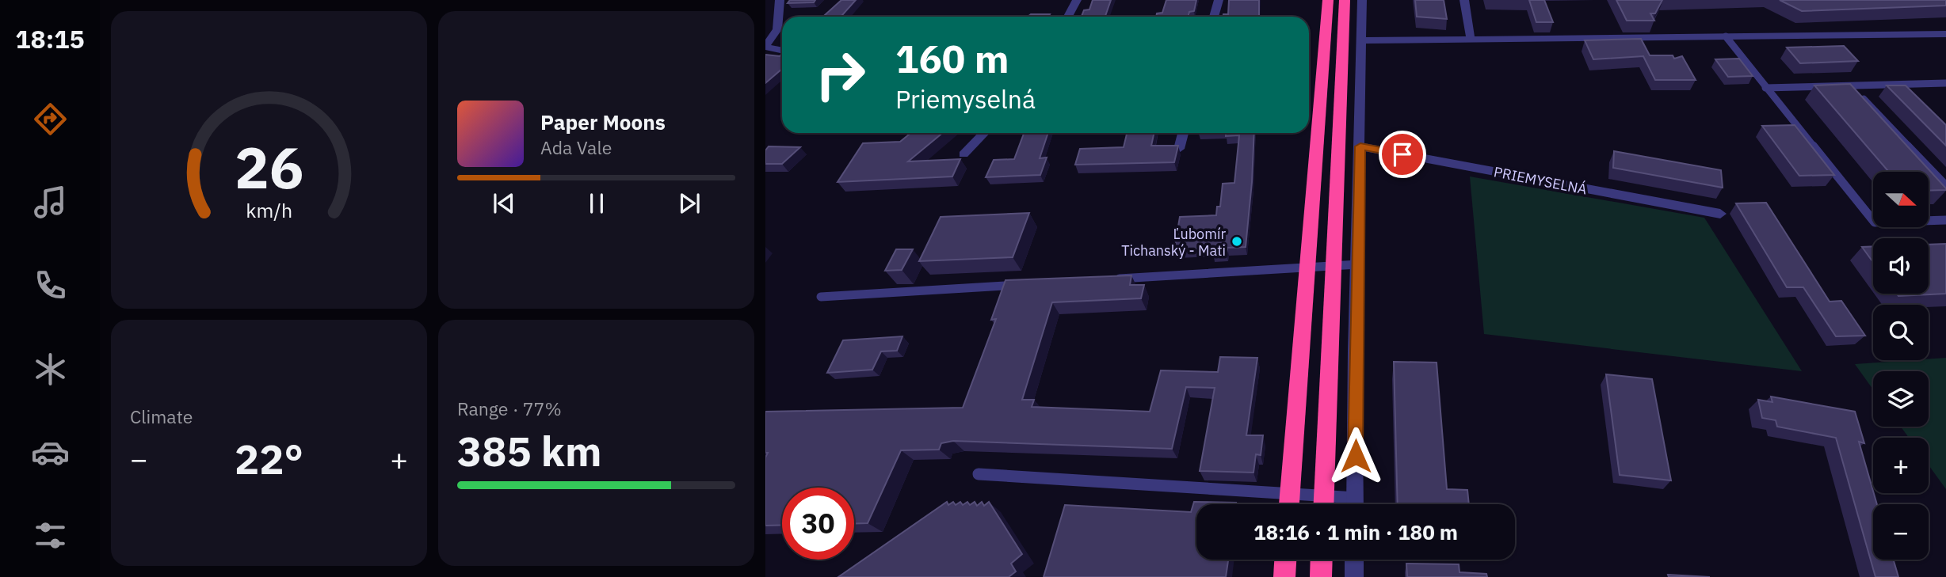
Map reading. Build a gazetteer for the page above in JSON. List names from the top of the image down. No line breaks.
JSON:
{"streets":{"street":["PRIEMYSELNÁ"]},"places":["Ľubomír Tichanský - Mati"],"north":"right","page":{"tabs":"18:15","turn":["160 m","Priemyselná"],"song":["Paper Moons","Ada Vale"],"map_buttons":["+","−"],"tile":["Climate",["Range · 77%","385 km"]],"heat":["−","22°","+"],"limit":"30","trip":"18:16 · 1 min · 180 m","gauge":["26","km/h"]}}
